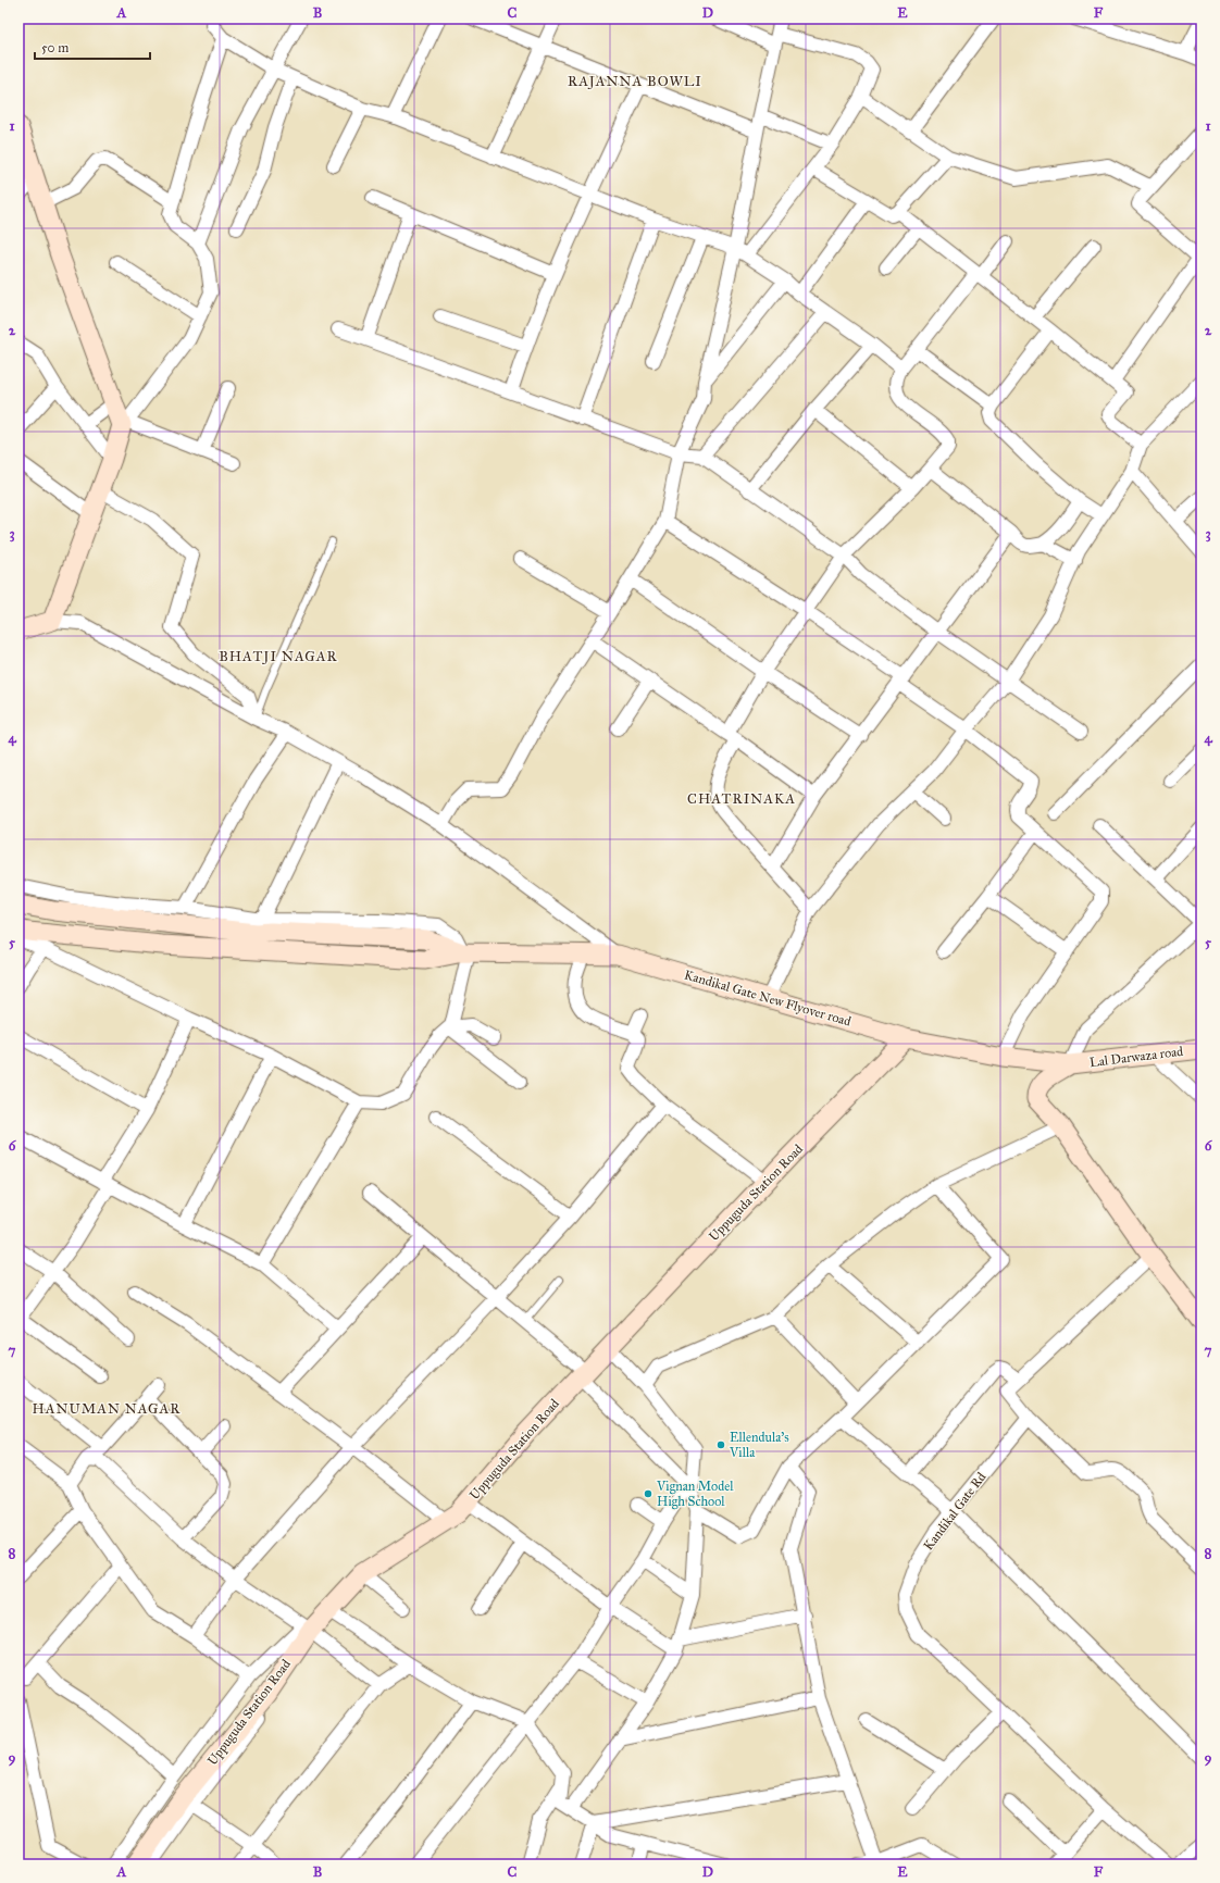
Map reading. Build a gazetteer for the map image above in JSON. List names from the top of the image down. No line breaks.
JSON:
{"streets":{"street":["Kandikal Gate New Flyover road","Lal Darwaza road","Uppuguda Station Road","Kandikal Gate Rd"]},"crossings":[["Kandikal Gate New Flyover road","Lal Darwaza road"],["Kandikal Gate New Flyover road","Uppuguda Station Road"]],"districts":["RAJANNA BOWLI","BHATJI NAGAR","CHATRINAKA","HANUMAN NAGAR"],"places":["Ellendula's Villa","Vignan Model High School"],"scale_bar":"50 m","grid":{"columns":["A","B","C","D","E","F"],"rows":["1","2","3","4","5","6","7","8","9"]}}
